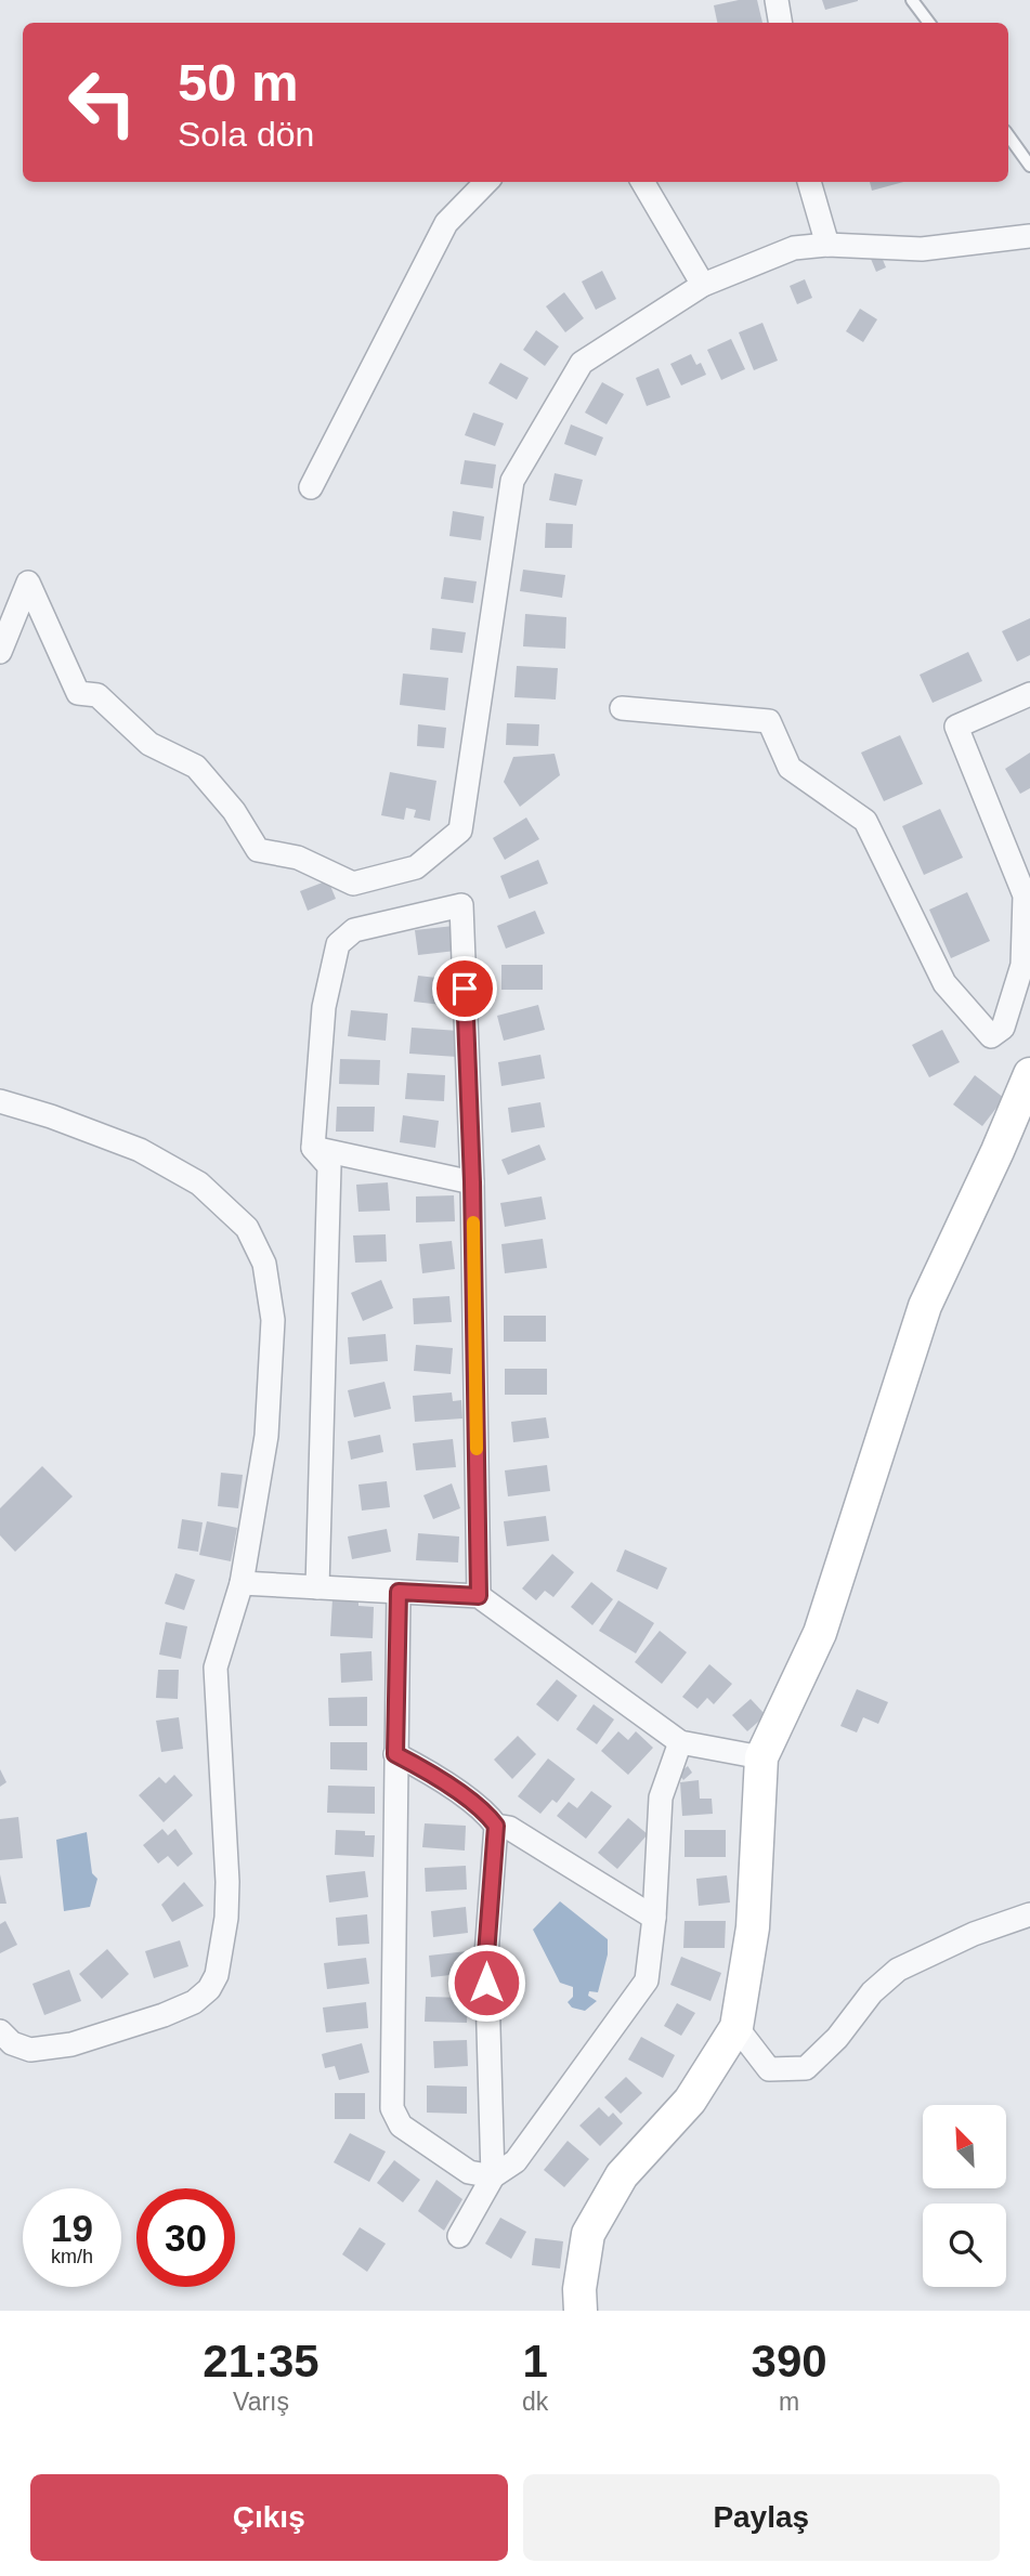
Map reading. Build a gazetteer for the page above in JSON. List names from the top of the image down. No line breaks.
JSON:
{"north":"top left","page":{"turn":["50 m","Sola dön"],"speed":"19 km/h","limit":"30","eta":["21:35","Varış","1","dk","390","m"],"buttons":["Çıkış","Paylaş"]}}
